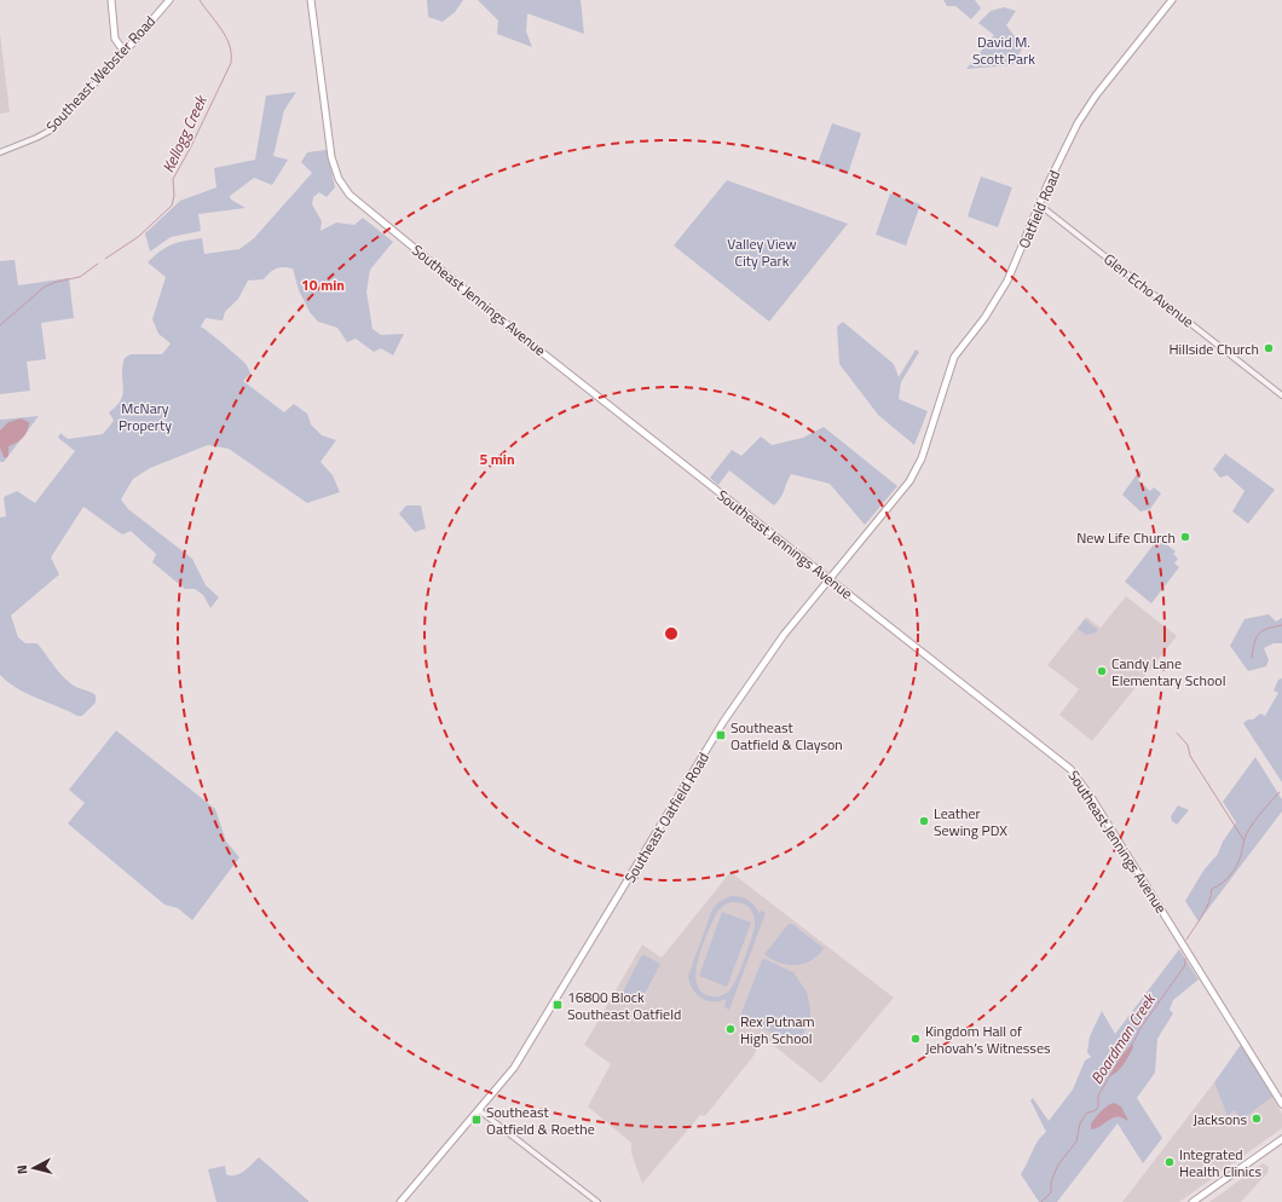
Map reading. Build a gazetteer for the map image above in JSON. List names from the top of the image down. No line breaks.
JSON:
{"streets":{"main road":["Southeast Webster Road","Oatfield Road","Southeast Jennings Avenue","Southeast Oatfield Road"],"street":["Glen Echo Avenue"]},"crossings":[["Oatfield Road","Glen Echo Avenue"],["Oatfield Road","Southeast Oatfield Road"],["Southeast Jennings Avenue","Southeast Oatfield Road"]],"water":["Kellogg Creek","Boardman Creek"],"parks":["David M. Scott Park","Valley View City Park","McNary Property"],"places":{"other":["Hillside Church","New Life Church","Candy Lane Elementary School","Leather Sewing PDX","Rex Putnam High School","Kingdom Hall of Jehovah’s Witnesses","Jacksons","Integrated Health Clinics"],"transit":["Southeast Oatfield & Clayson","16800 Block Southeast Oatfield","Southeast Oatfield & Roethe"]},"north":"left","rings":["10 min","5 min"]}
